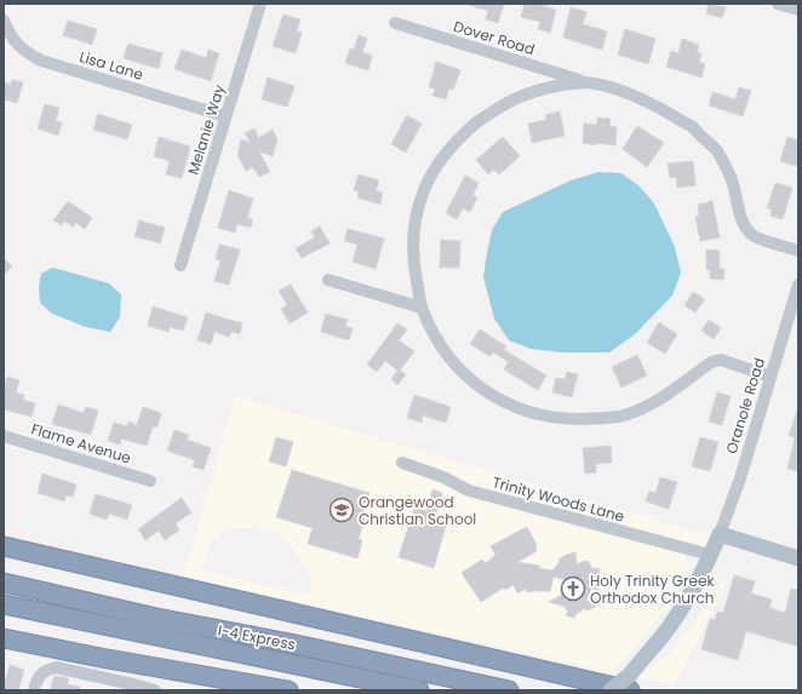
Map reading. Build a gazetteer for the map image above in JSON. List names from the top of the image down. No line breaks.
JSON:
{"streets":{"highway":["I-4 Express"],"street":["Dover Road","Lisa Lane","Melanie Way","Oranole Road","Flame Avenue","Trinity Woods Lane"]},"crossings":[["Lisa Lane","Melanie Way"]],"places":{"school or university":["Orangewood Christian School"],"church":["Holy Trinity Greek Orthodox Church"]}}
